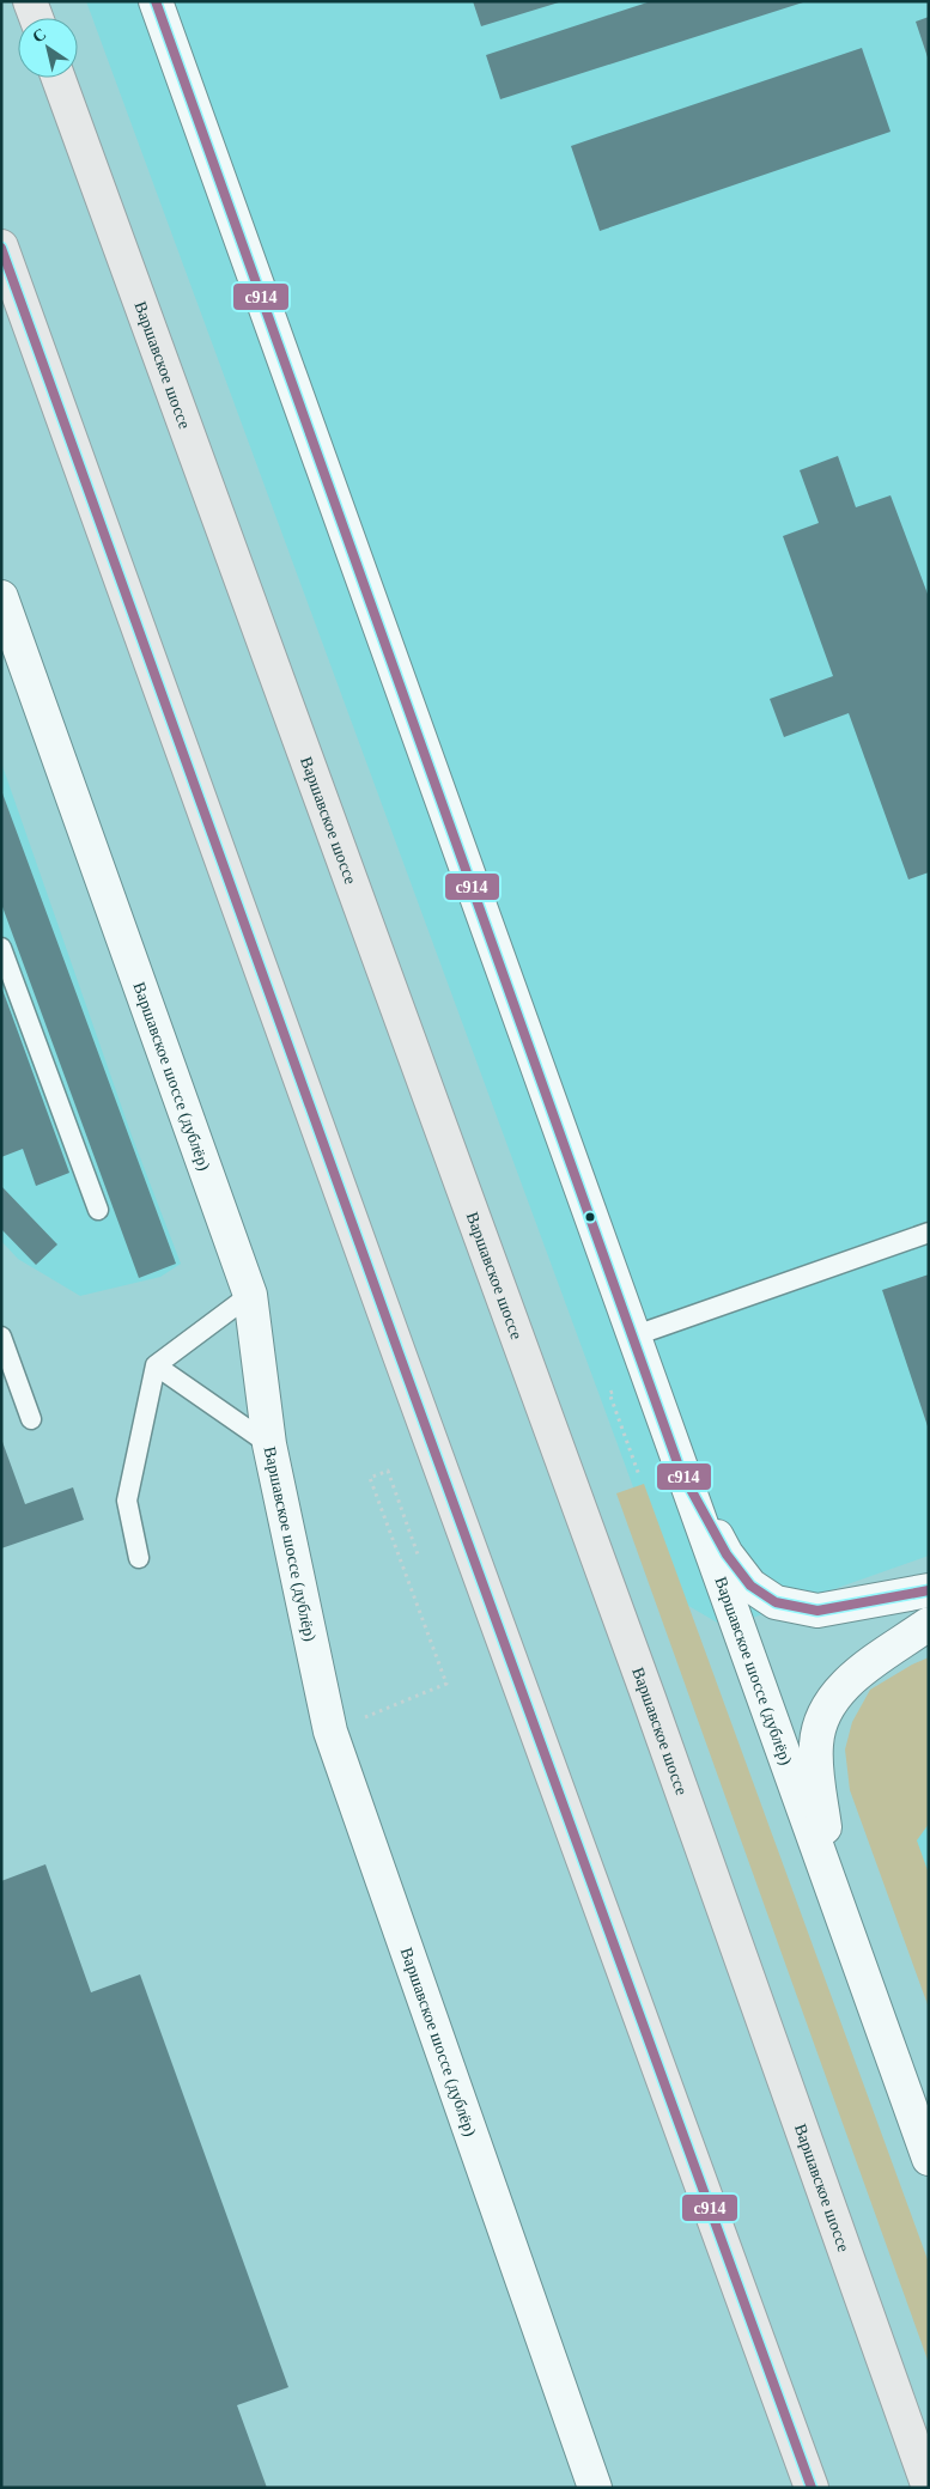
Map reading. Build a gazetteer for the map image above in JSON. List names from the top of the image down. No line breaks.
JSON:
{"streets":{"main road":["Варшавское шоссе","Варшавское шоссе (дублёр)"]},"lines":["transit line с914"],"north":"top left"}
